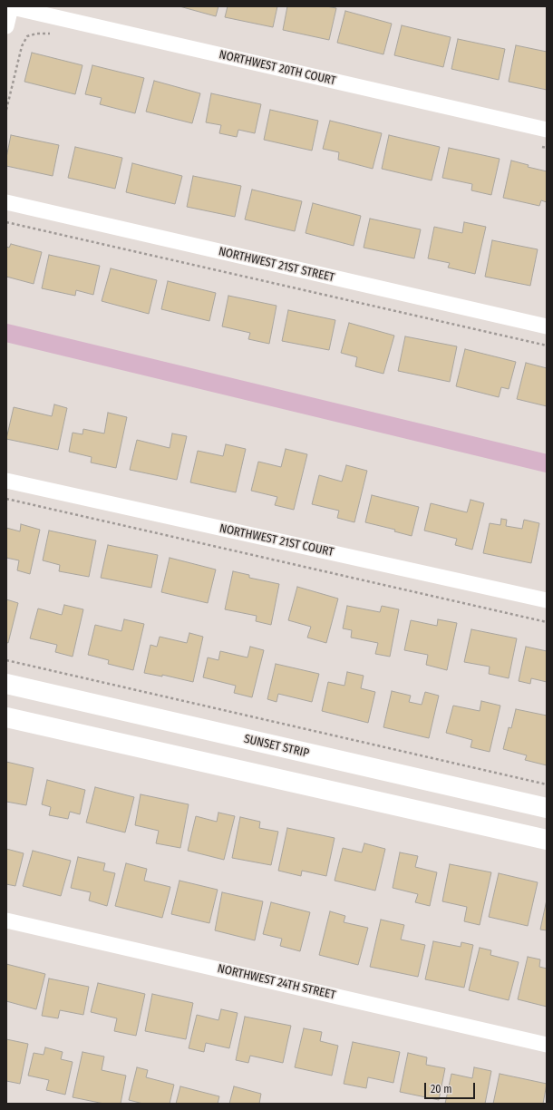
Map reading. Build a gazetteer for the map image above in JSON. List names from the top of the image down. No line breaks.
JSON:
{"streets":{"street":["NORTHWEST 20TH COURT","NORTHWEST 21ST STREET","NORTHWEST 21ST COURT","SUNSET STRIP","NORTHWEST 24TH STREET"]},"scale_bar":"20 m"}
